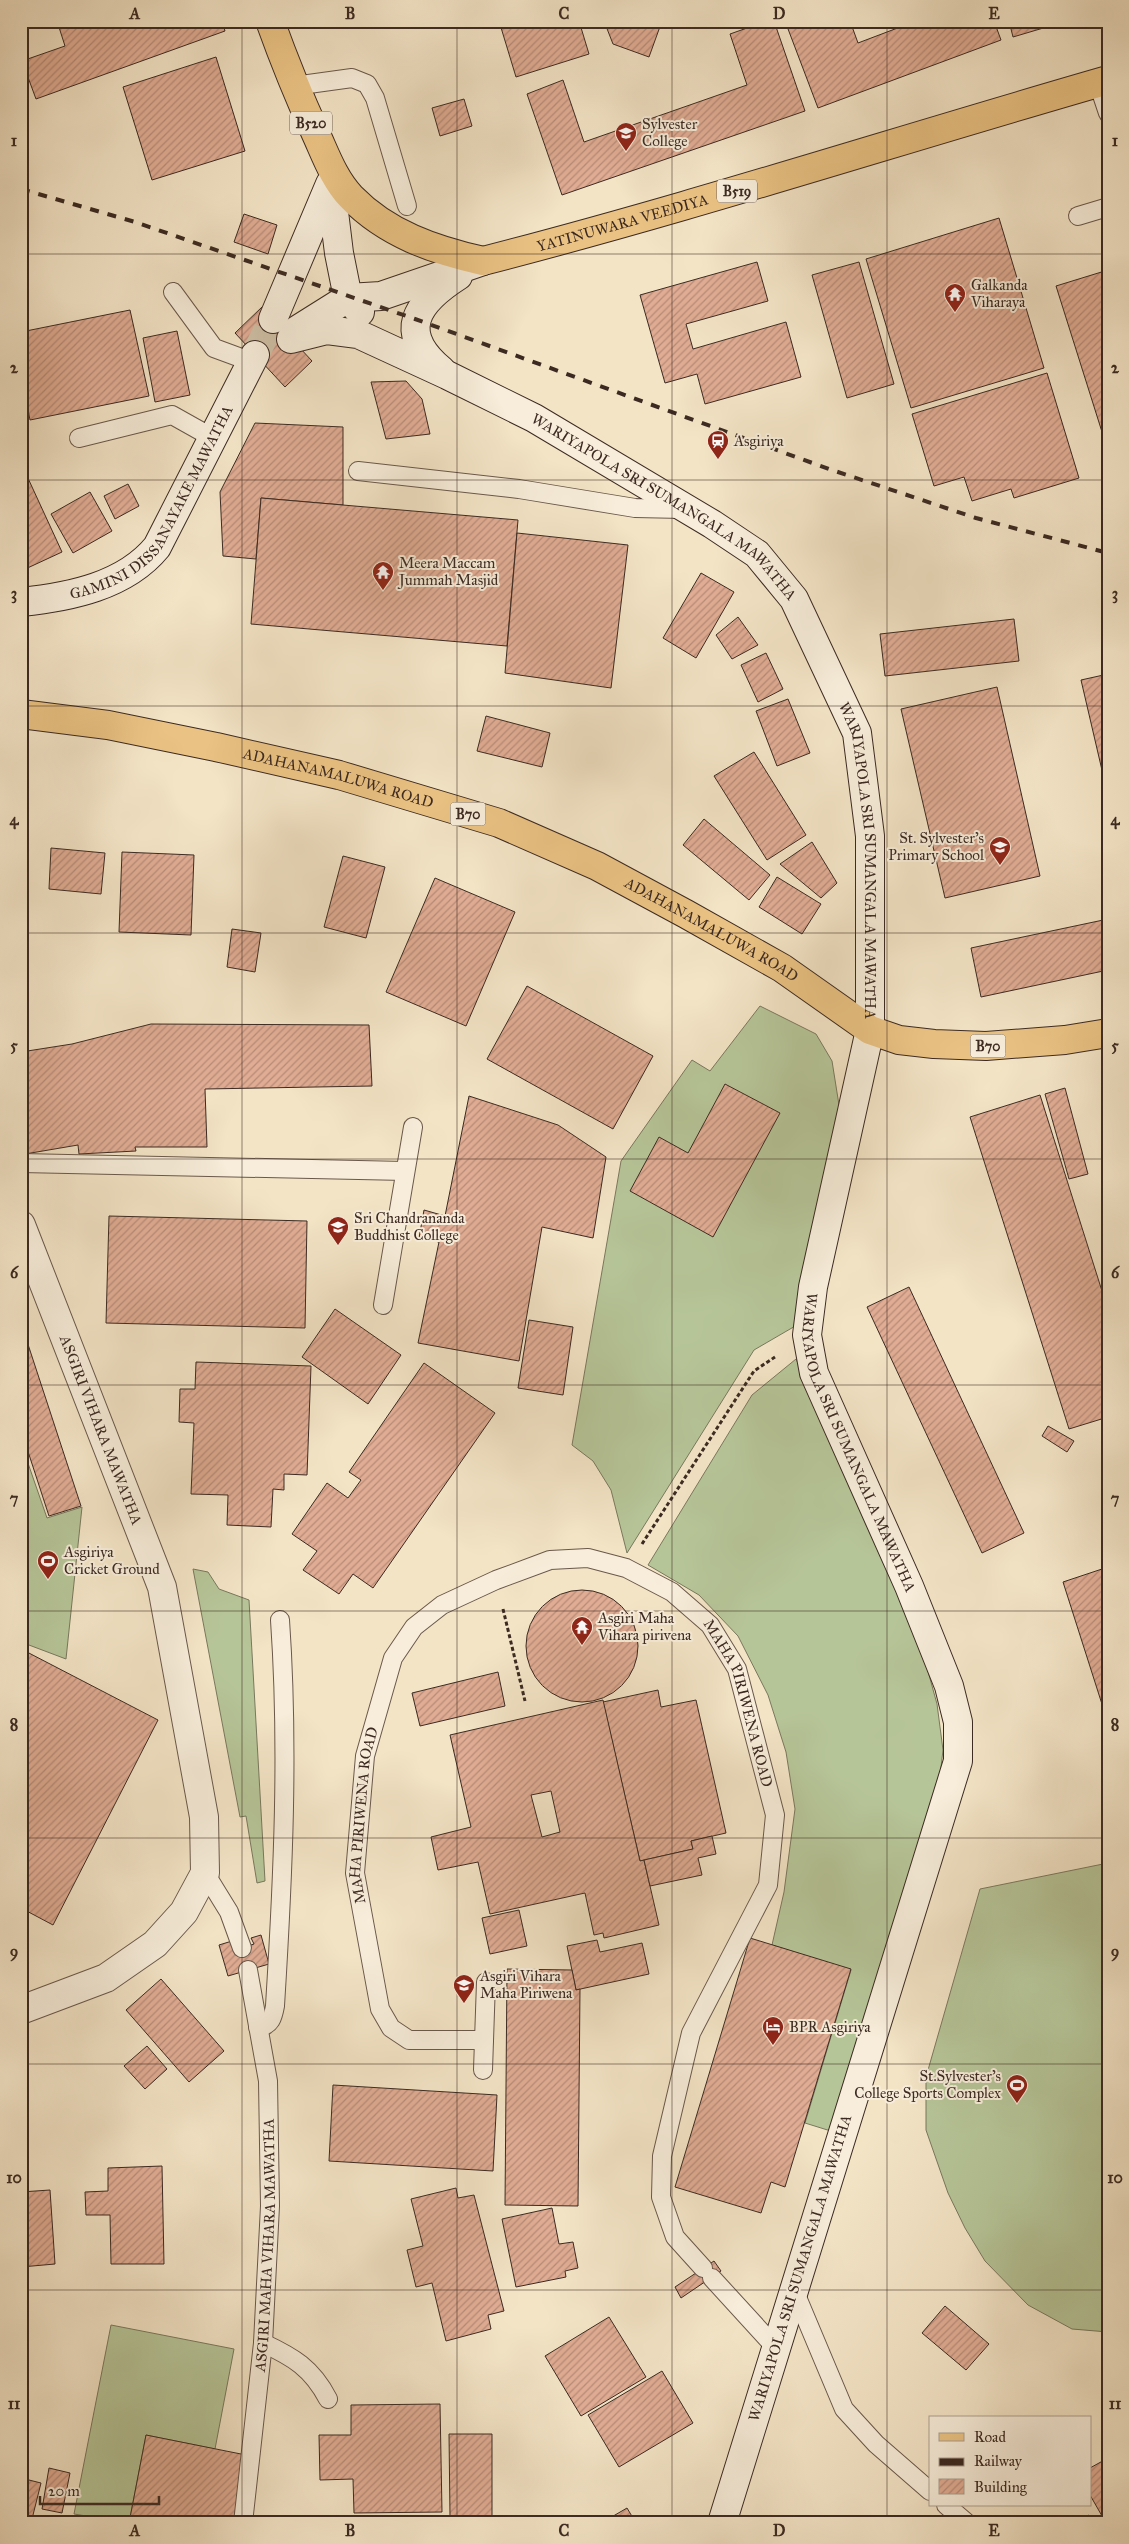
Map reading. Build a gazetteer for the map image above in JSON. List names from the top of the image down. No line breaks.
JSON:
{"streets":{"main road":["B520","B519","YATINUWARA VEEDIYA","ADAHANAMALUWA ROAD","B70"],"street":["GAMINI DISSANAYAKE MAWATHA","WARIYAPOLA SRI SUMANGALA MAWATHA","ASGIRI VIHARA MAWATHA"],"lane":["MAHA PIRIWENA ROAD","ASGIRI MAHA VIHARA MAWATHA"]},"crossings":[["B520","YATINUWARA VEEDIYA"],["WARIYAPOLA SRI SUMANGALA MAWATHA","ADAHANAMALUWA ROAD"],["WARIYAPOLA SRI SUMANGALA MAWATHA","B70"],["WARIYAPOLA SRI SUMANGALA MAWATHA","MAHA PIRIWENA ROAD"],["ADAHANAMALUWA ROAD","B70"]],"places":{"school or university":["Sylvester College","St. Sylvester's Primary School","Sri Chandrananda Buddhist College","Asgiri Vihara Maha Piriwena"],"temple":["Galkanda Viharaya","Meera Maccam Jummah Masjid","Asgiri Maha Vihara pirivena"],"station":["Asgiriya"],"sports":["Asgiriya Cricket Ground","St.Sylvester's College Sports Complex"],"hotel":["BPR Asgiriya"]},"legend":["Road","Railway","Building"],"scale_bar":"20 m","grid":{"columns":["A","B","C","D","E"],"rows":["1","2","3","4","5","6","7","8","9","10","11"]}}
